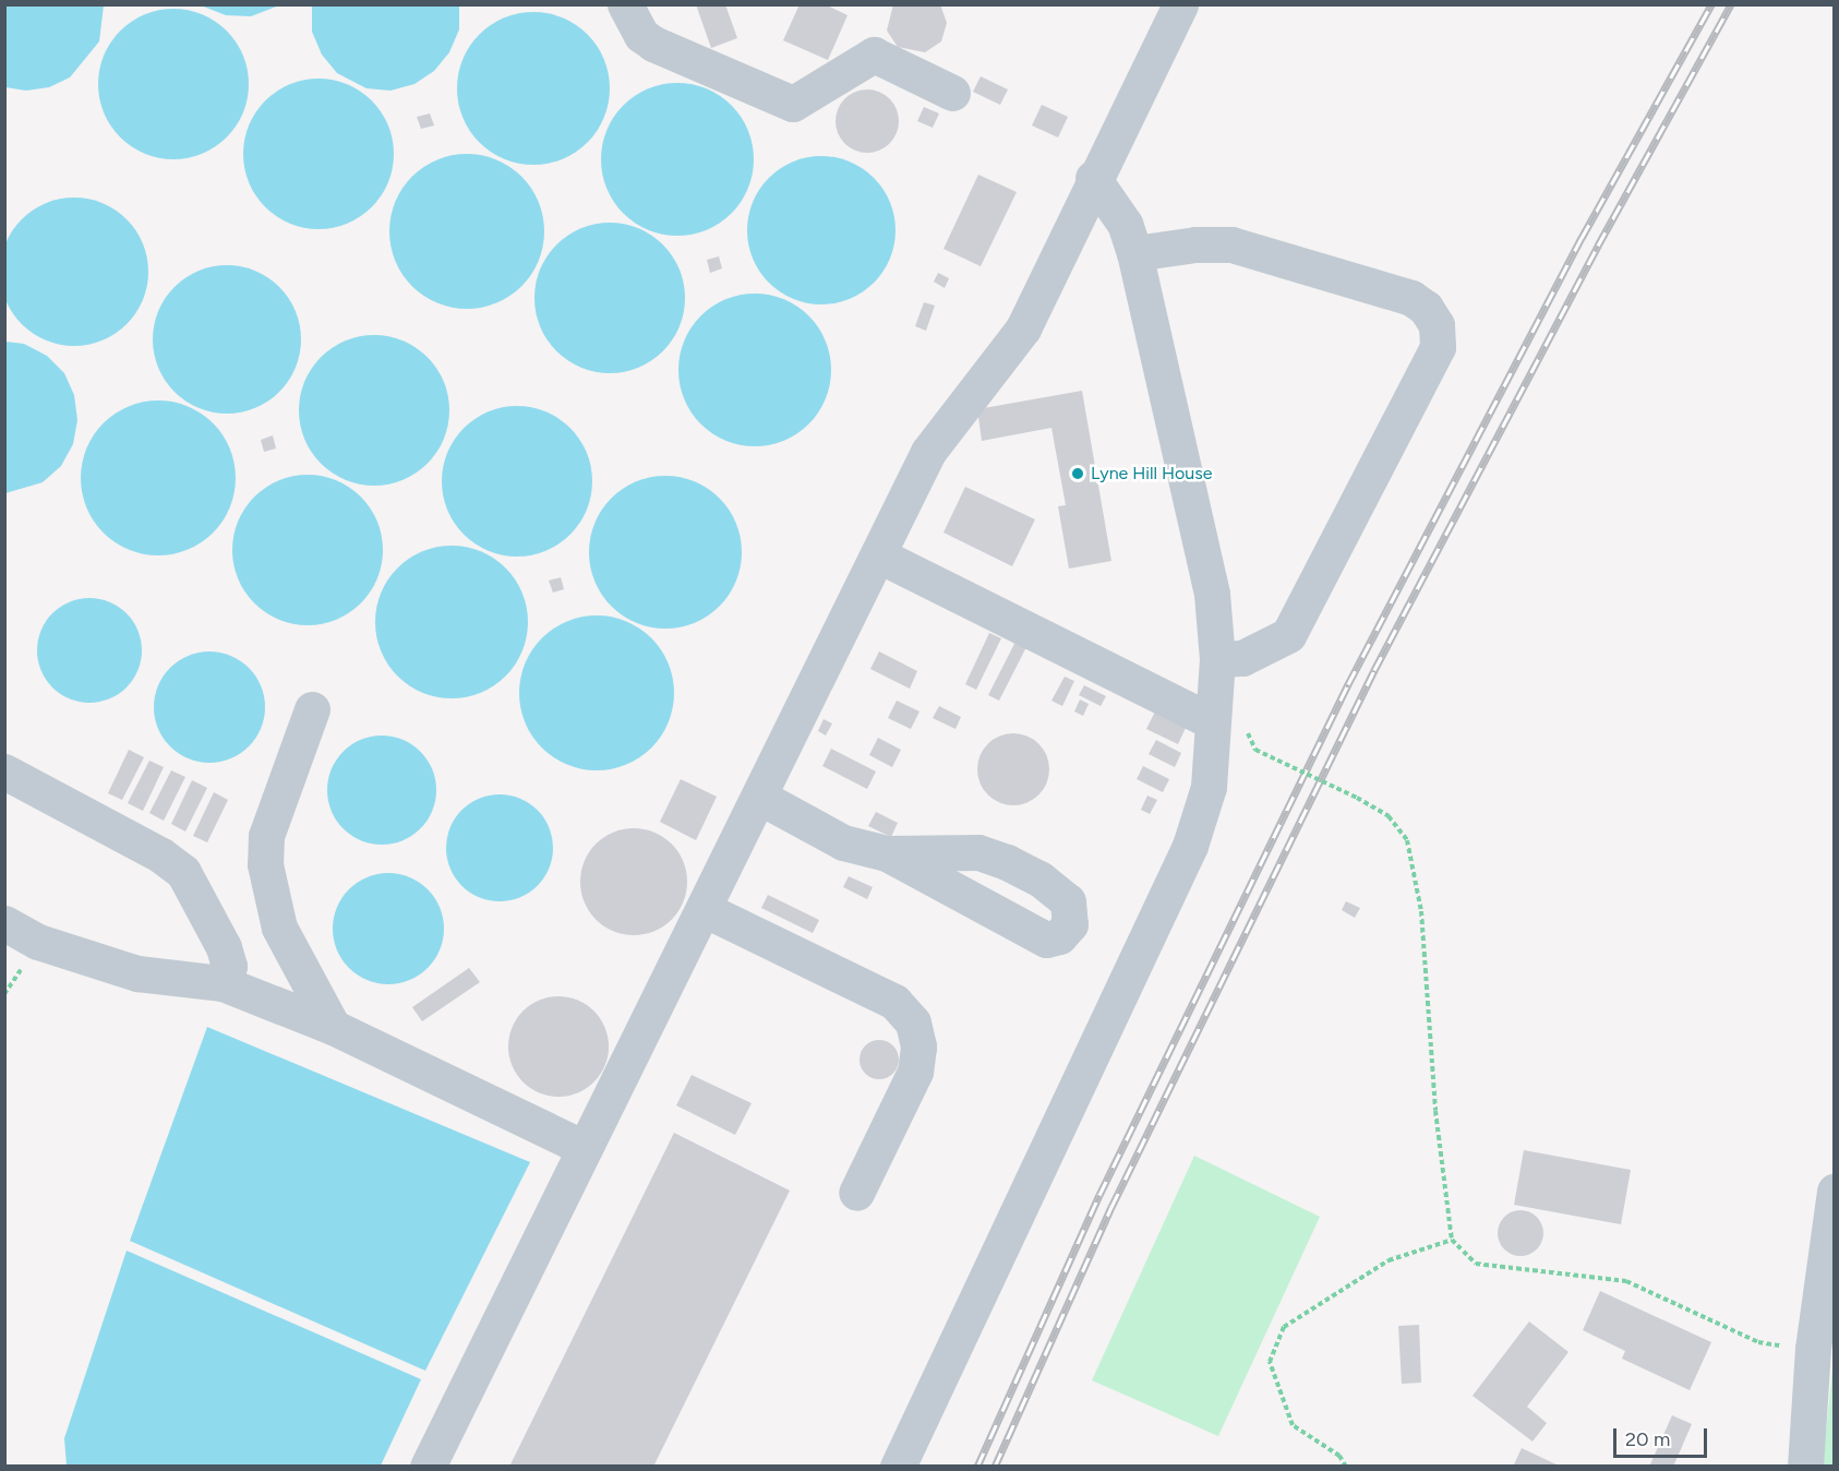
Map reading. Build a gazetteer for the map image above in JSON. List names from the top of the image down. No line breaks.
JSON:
{"places":["Lyne Hill House"],"scale_bar":"20 m"}
